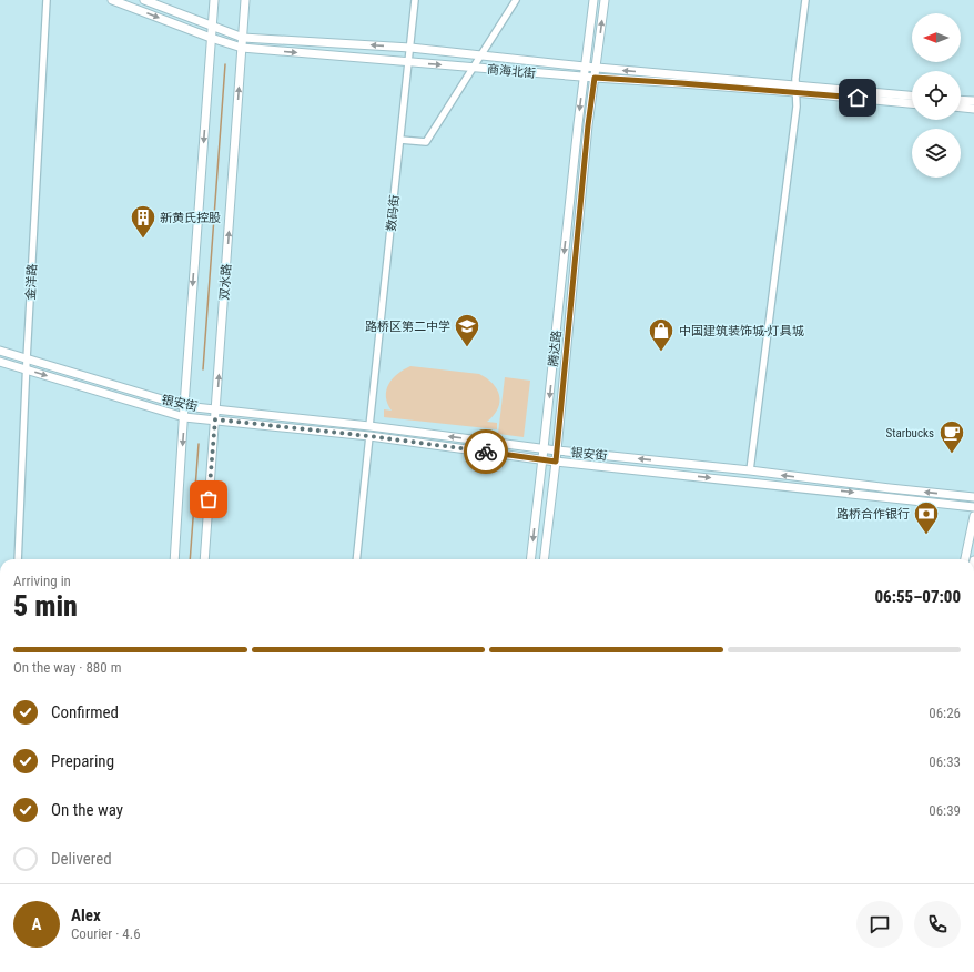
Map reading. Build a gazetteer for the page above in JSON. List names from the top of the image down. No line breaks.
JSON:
{"streets":{"main road":["商海北街","双水路","腾达路","银安街"],"street":["数码街","金洋路"]},"crossings":[["商海北街","数码街"],["商海北街","双水路"],["商海北街","腾达路"],["数码街","银安街"],["金洋路","银安街"],["双水路","银安街"],["腾达路","银安街"]],"places":{"building":["新黄氏控股"],"school or university":["路桥区第二中学"],"shop":["中国建筑装饰城-灯具城"],"cafe":["Starbucks"],"bank":["路桥合作银行"]},"north":"left","page":{"heading":["5 min","Arriving in","06:55–07:00"],"panel":["Alex","Courier · 4.6"],"bar":"On the way · 880 m","list":[["Confirmed","06:26"],["Preparing","06:33"],["On the way","06:39"],"Delivered"],"round":"A"}}
